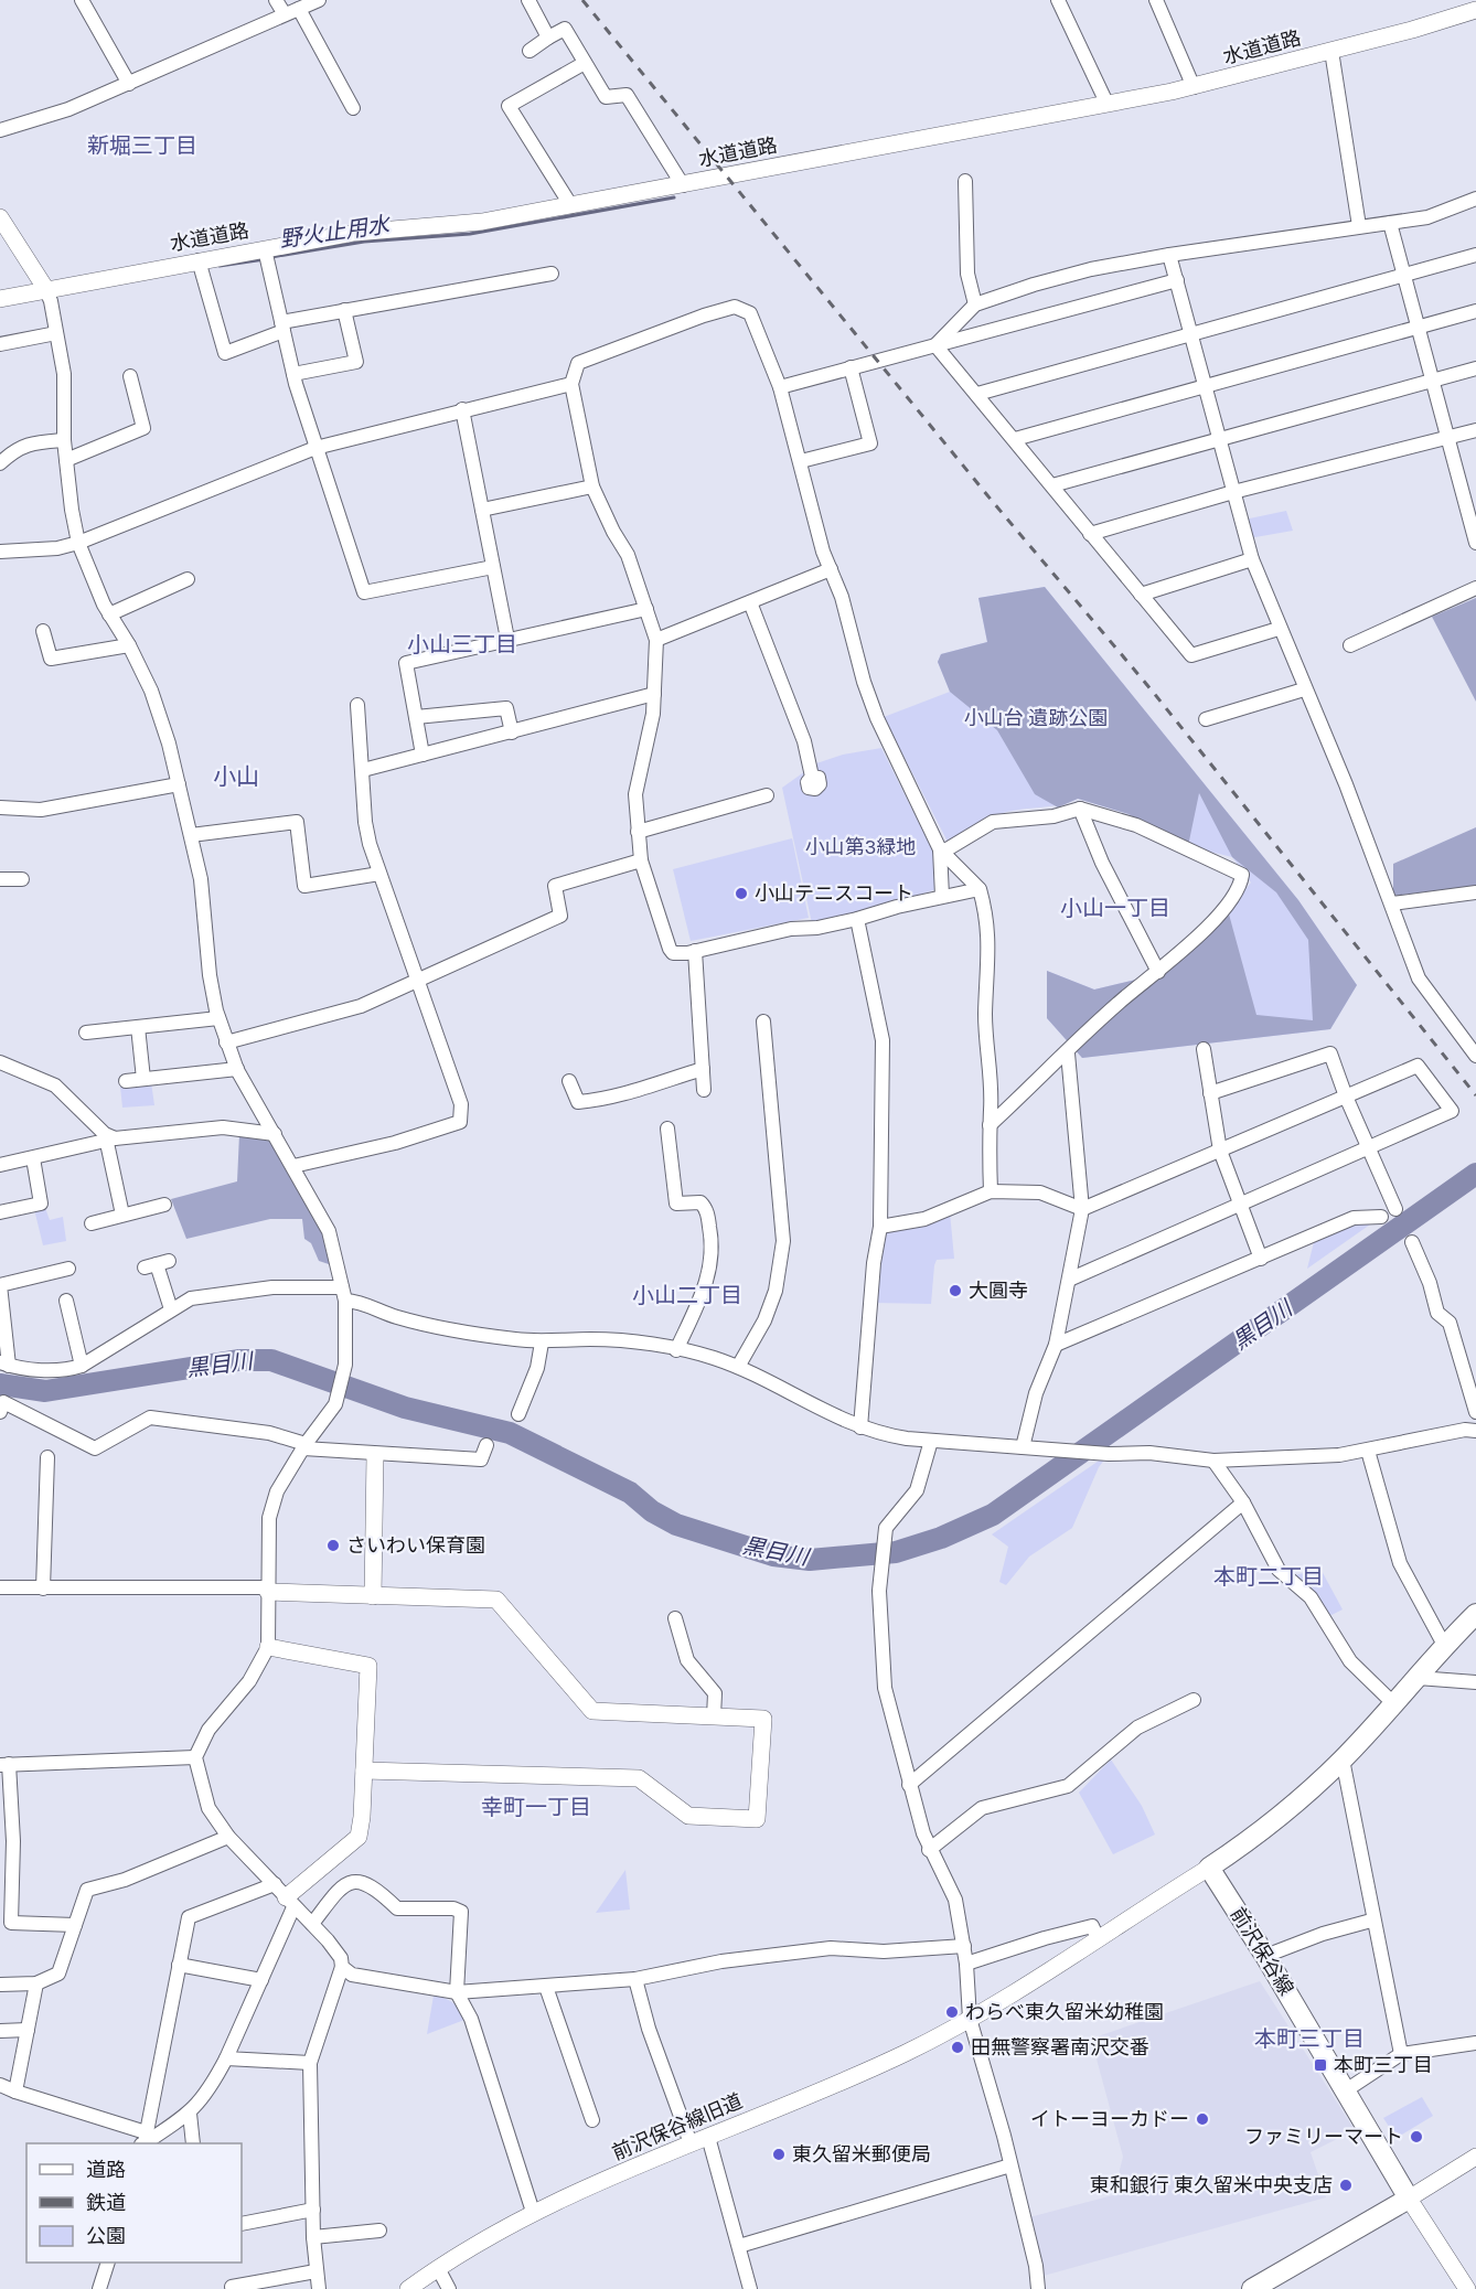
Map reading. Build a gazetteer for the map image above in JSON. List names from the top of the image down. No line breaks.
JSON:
{"streets":{"main road":["前沢保谷線"],"street":["水道道路","前沢保谷線旧道"]},"crossings":[["前沢保谷線","前沢保谷線旧道"]],"districts":["新堀三丁目","小山三丁目","小山","小山一丁目","小山二丁目","本町二丁目","幸町一丁目","本町三丁目"],"water":["野火止用水","黒目川"],"parks":["小山台 遺跡公園","小山第3緑地"],"places":{"other":["小山テニスコート","大圓寺","さいわい保育園","わらべ東久留米幼稚園","田無警察署南沢交番","イトーヨーカドー","ファミリーマート","東久留米郵便局","東和銀行 東久留米中央支店"],"transit":["本町三丁目"]},"legend":["道路","鉄道","公園"]}
